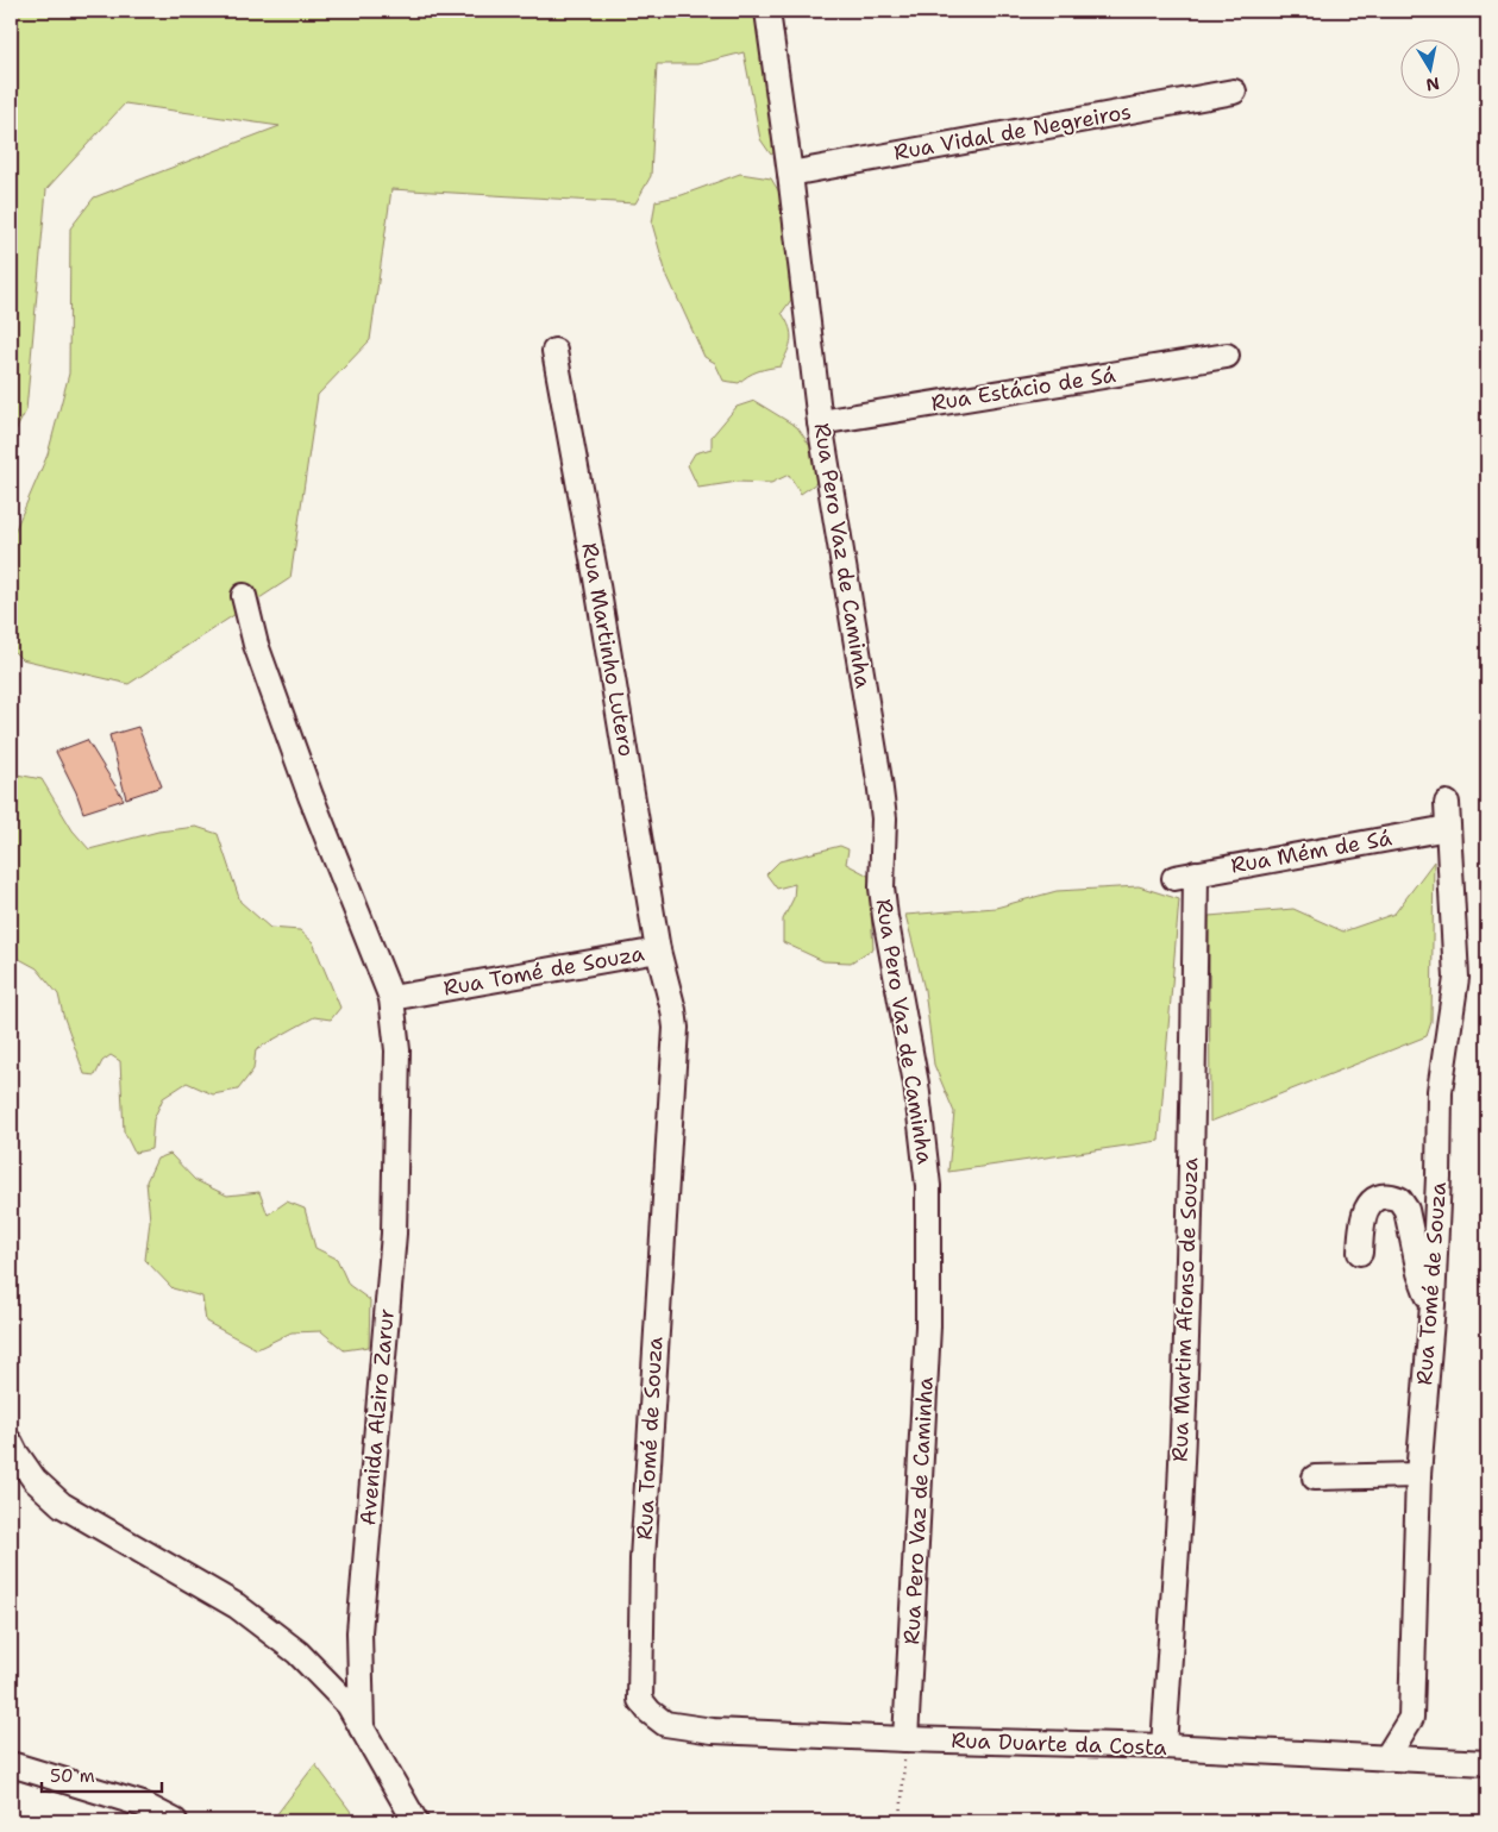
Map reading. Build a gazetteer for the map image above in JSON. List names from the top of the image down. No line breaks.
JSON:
{"streets":{"street":["Rua Vidal de Negreiros","Rua Estácio de Sá","Rua Pero Vaz de Caminha","Rua Martinho Lutero","Rua Mém de Sá","Rua Tomé de Souza","Rua Martim Afonso de Souza","Avenida Alziro Zarur","Rua Duarte da Costa"]},"crossings":[["Rua Vidal de Negreiros","Rua Pero Vaz de Caminha"],["Rua Estácio de Sá","Rua Pero Vaz de Caminha"],["Rua Pero Vaz de Caminha","Rua Duarte da Costa"],["Rua Martinho Lutero","Rua Tomé de Souza"],["Rua Mém de Sá","Rua Tomé de Souza"],["Rua Mém de Sá","Rua Martim Afonso de Souza"],["Rua Tomé de Souza","Avenida Alziro Zarur"],["Rua Tomé de Souza","Rua Duarte da Costa"],["Rua Martim Afonso de Souza","Rua Duarte da Costa"]],"scale_bar":"50 m","north":"bottom"}
